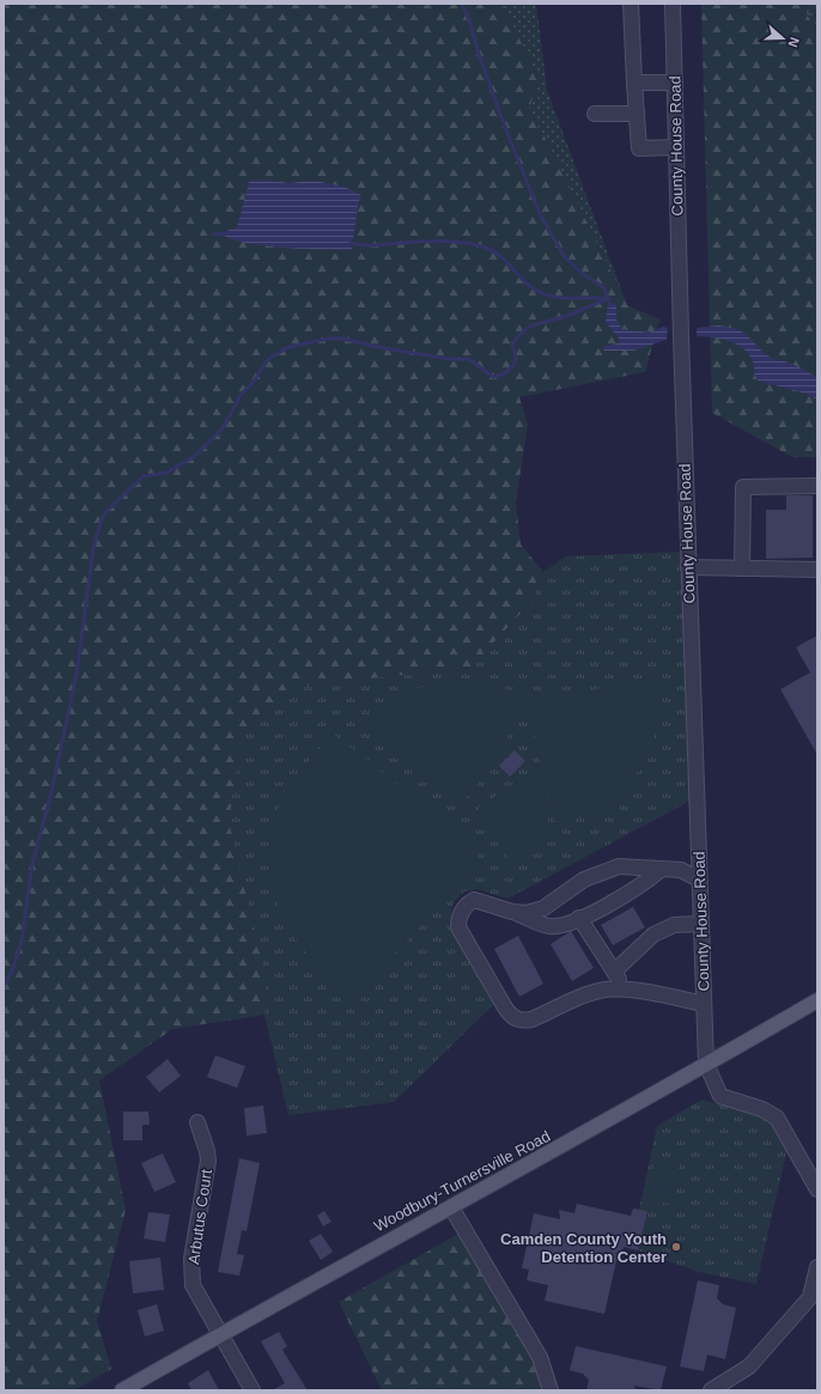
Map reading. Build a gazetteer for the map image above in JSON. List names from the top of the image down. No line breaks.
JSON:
{"streets":{"main road":["Woodbury-Turnersville Road"],"street":["County House Road","Arbutus Court"]},"crossings":[["County House Road","Woodbury-Turnersville Road"],["Woodbury-Turnersville Road","Arbutus Court"]],"places":["Camden County Youth Detention Center"],"north":"right"}
